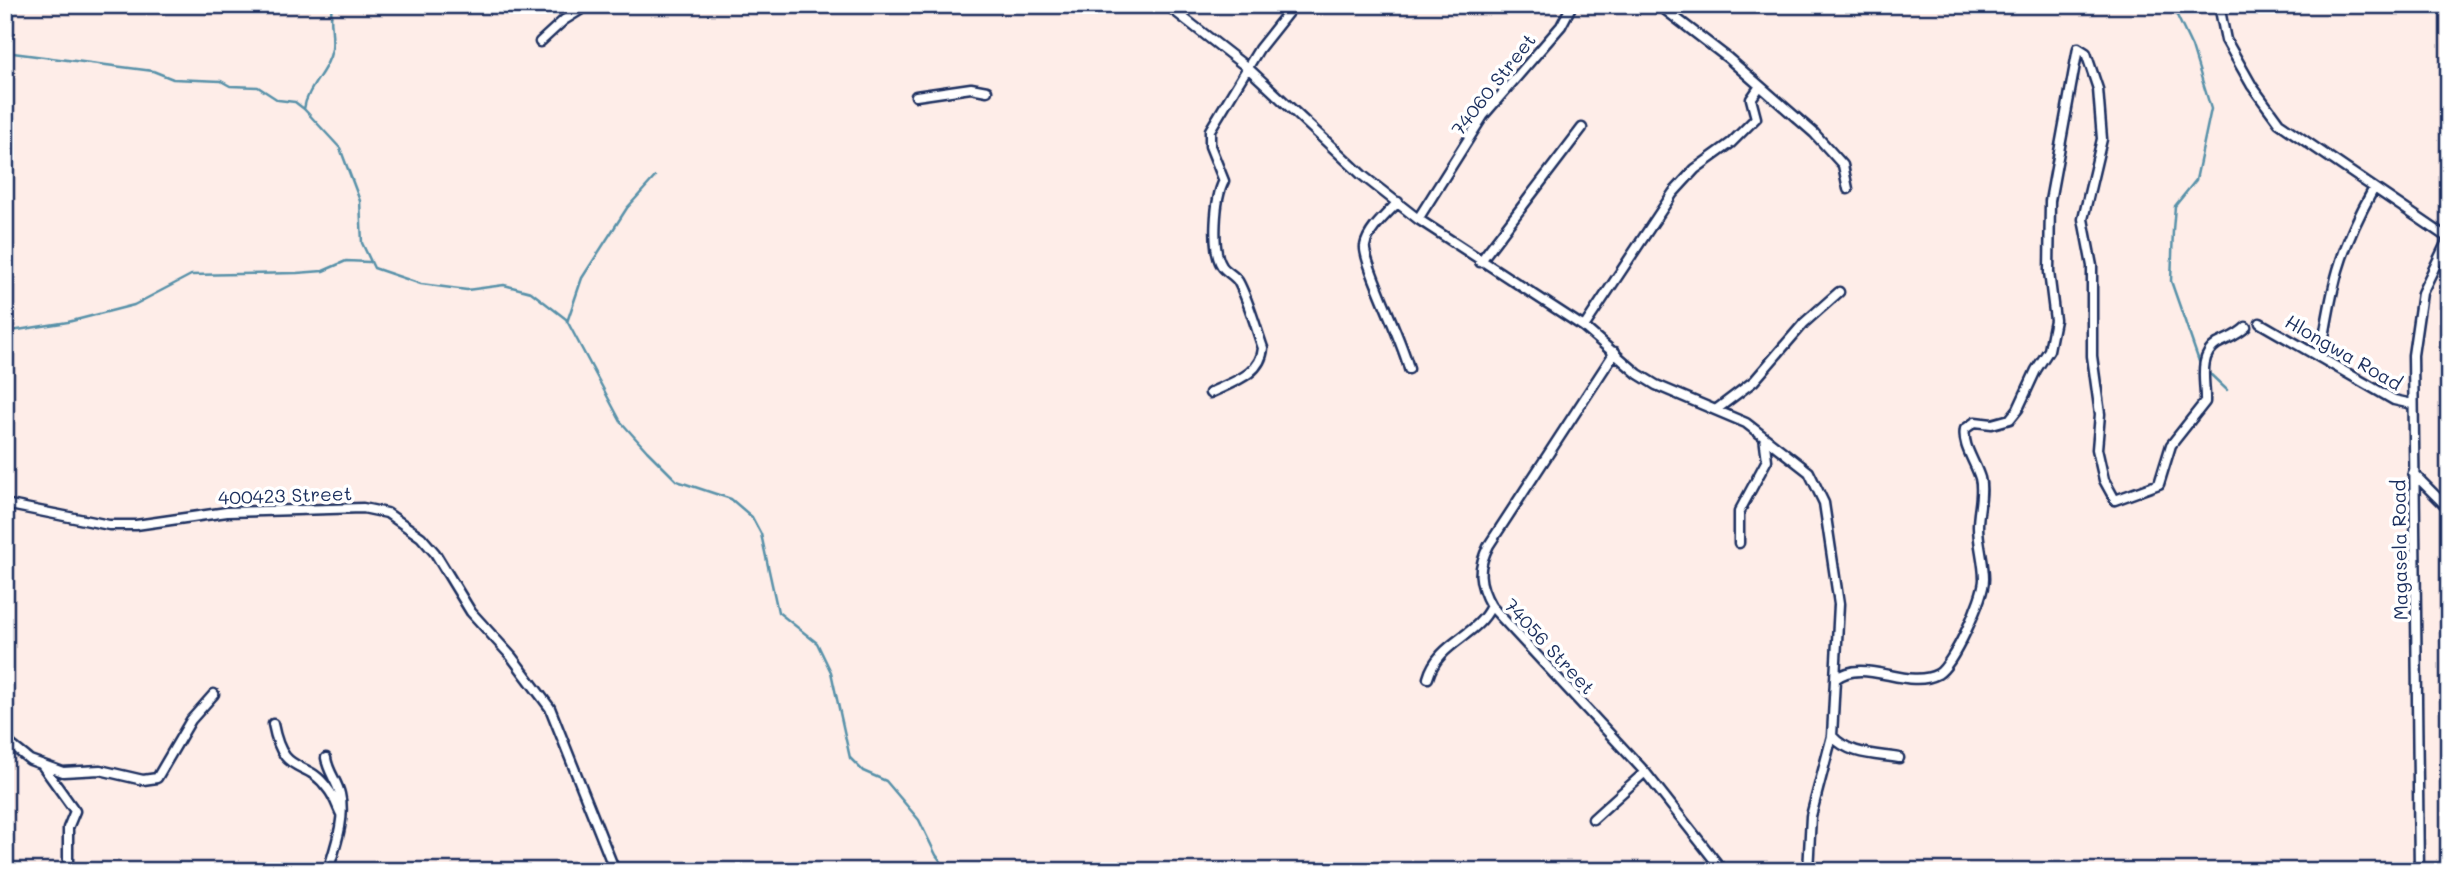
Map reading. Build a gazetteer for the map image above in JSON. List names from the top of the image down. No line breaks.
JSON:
{"streets":{"street":["74060 Street","Hlongwa Road","400423 Street","Magasela Road","74056 Street"]},"crossings":[["Hlongwa Road","Magasela Road"]]}
